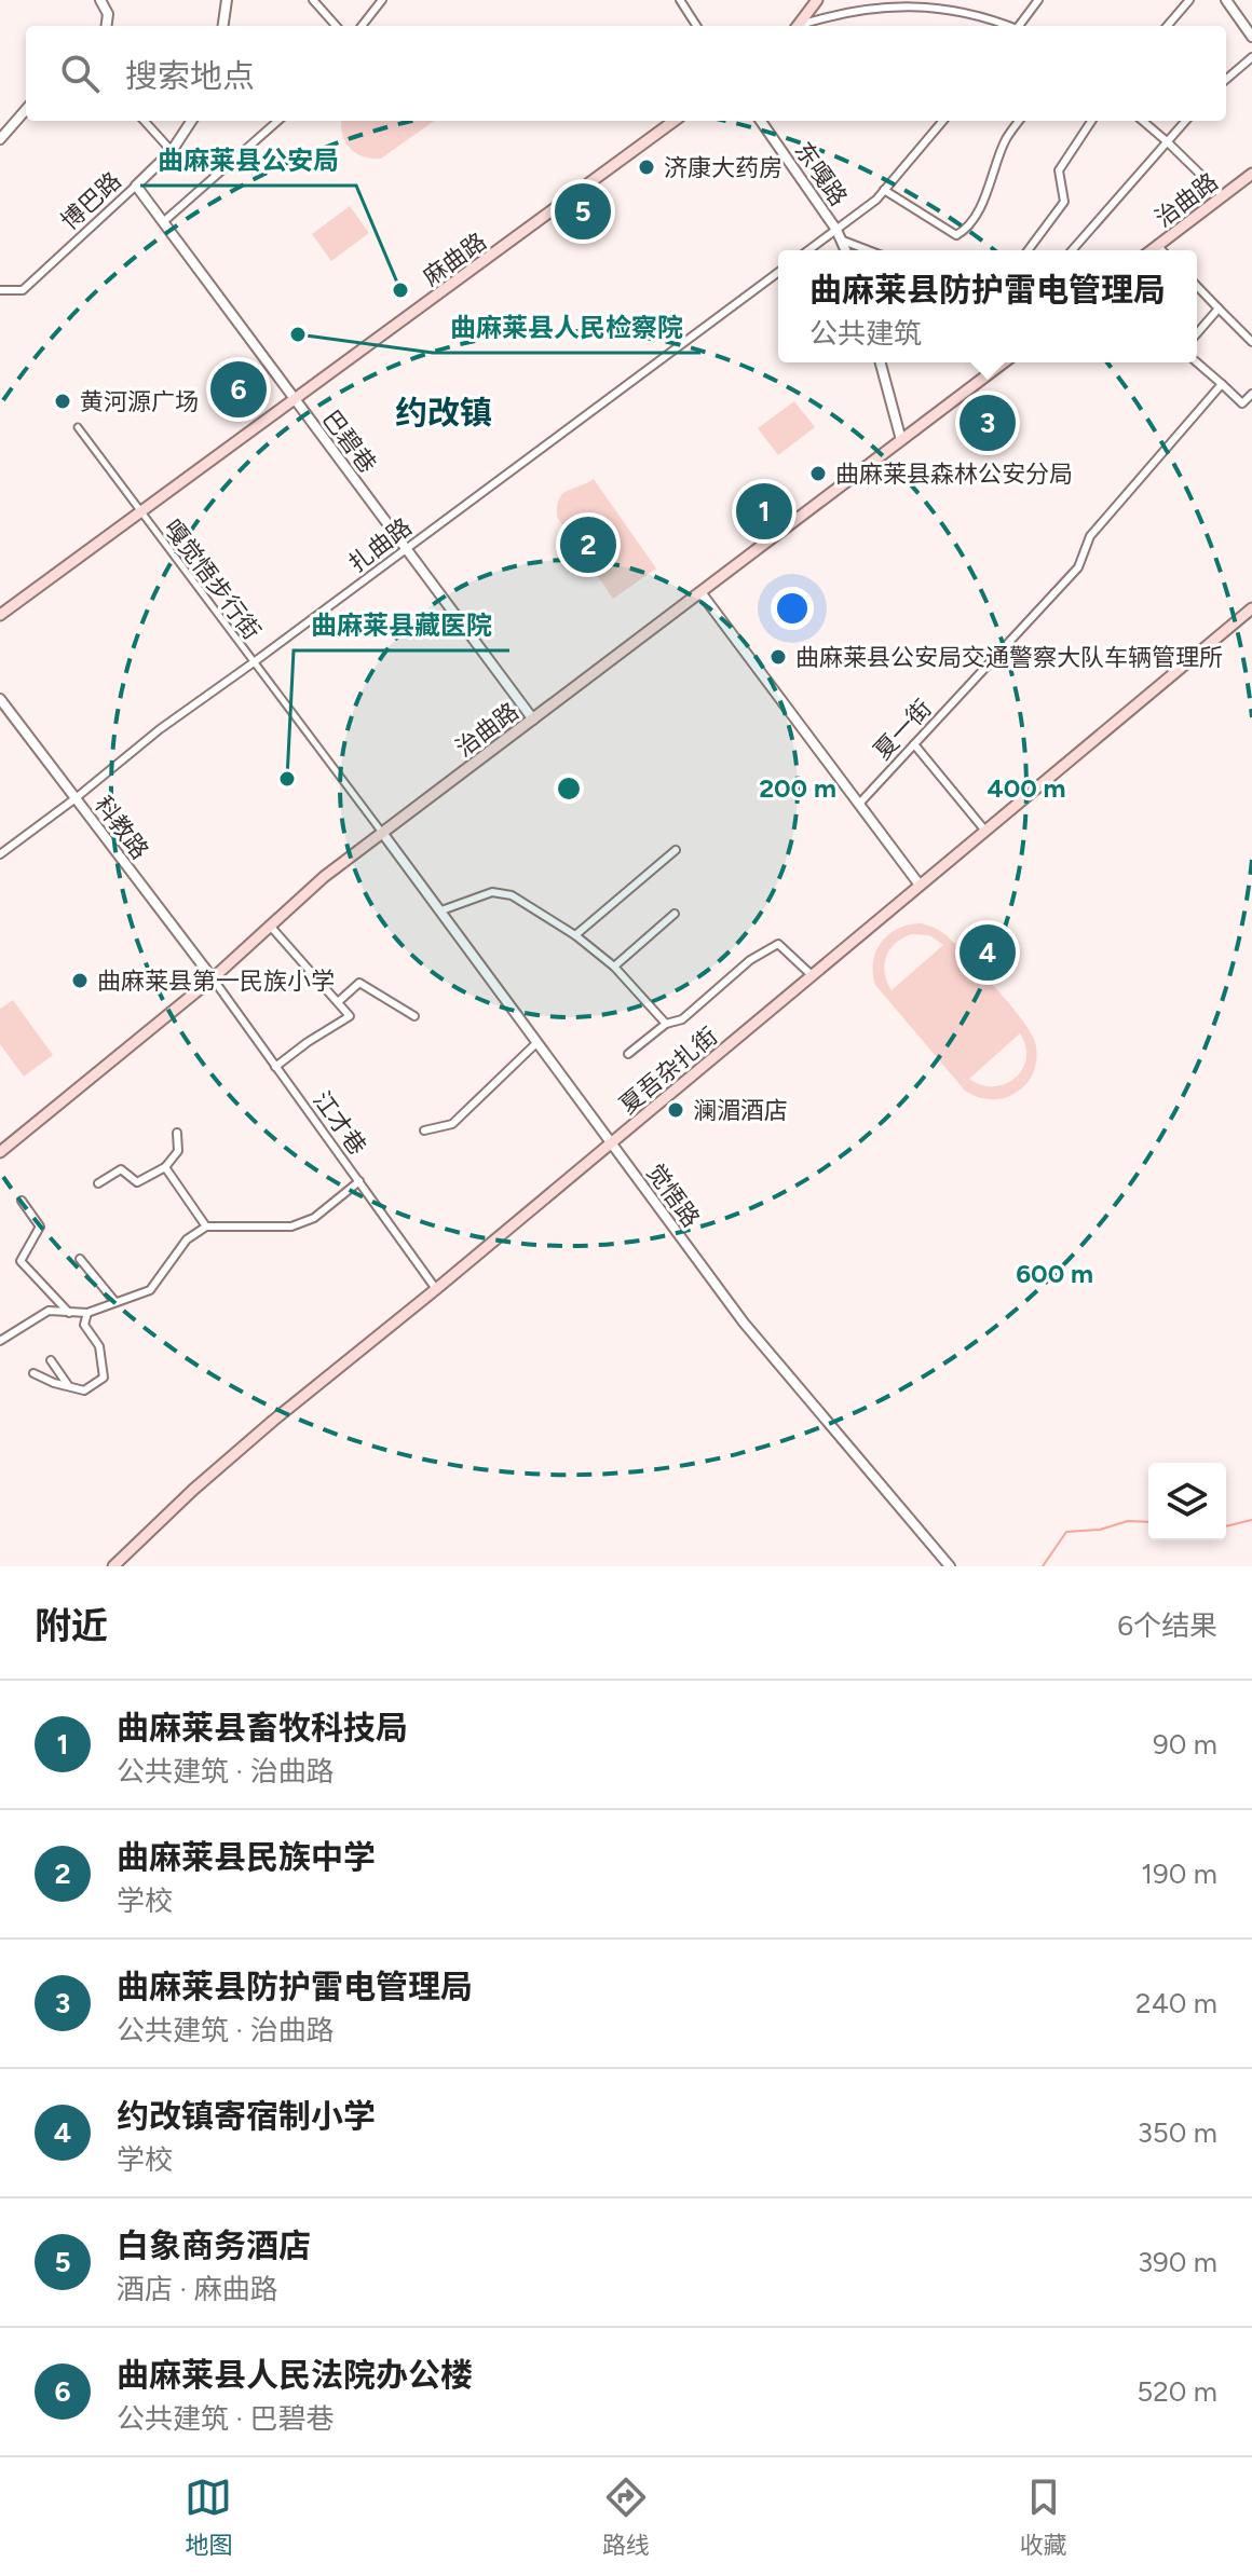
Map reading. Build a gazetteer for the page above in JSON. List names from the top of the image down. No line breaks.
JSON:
{"streets":{"main road":["治曲路","麻曲路","夏吾杂扎街"],"street":["东嘎路","博巴路","巴碧巷","扎曲路","嘎觉悟步行街","夏一街","科教路","江才巷","觉悟路"]},"crossings":[["治曲路","巴碧巷"],["治曲路","嘎觉悟步行街"],["治曲路","科教路"],["治曲路","江才巷"],["治曲路","觉悟路"],["博巴路","巴碧巷"],["麻曲路","巴碧巷"],["麻曲路","嘎觉悟步行街"],["巴碧巷","扎曲路"],["扎曲路","嘎觉悟步行街"],["扎曲路","科教路"],["嘎觉悟步行街","觉悟路"],["科教路","江才巷"],["夏吾杂扎街","江才巷"],["夏吾杂扎街","觉悟路"]],"districts":["约改镇"],"places":["济康大药房","曲麻莱县公安局","曲麻莱县人民检察院","黄河源广场","曲麻莱县森林公安分局","曲麻莱县公安局交通警察大队车辆管理所","曲麻莱县藏医院","曲麻莱县第一民族小学","澜湄酒店"],"page":{"search":"搜索地点","pins":["5","6","3","1","2","4"],"popup":["曲麻莱县防护雷电管理局","公共建筑"],"heading":["附近","6个结果"],"list":[{"mark":"1","name":"曲麻莱县畜牧科技局","note":"公共建筑 · 治曲路","value":"90 m"},{"mark":"2","name":"曲麻莱县民族中学","note":"学校","value":"190 m"},{"mark":"3","name":"曲麻莱县防护雷电管理局","note":"公共建筑 · 治曲路","value":"240 m"},{"mark":"4","name":"约改镇寄宿制小学","note":"学校","value":"350 m"},{"mark":"5","name":"白象商务酒店","note":"酒店 · 麻曲路","value":"390 m"},{"mark":"6","name":"曲麻莱县人民法院办公楼","note":"公共建筑 · 巴碧巷","value":"520 m"}],"nav":["地图","路线","收藏"]},"rings":["200 m","400 m","600 m"]}
